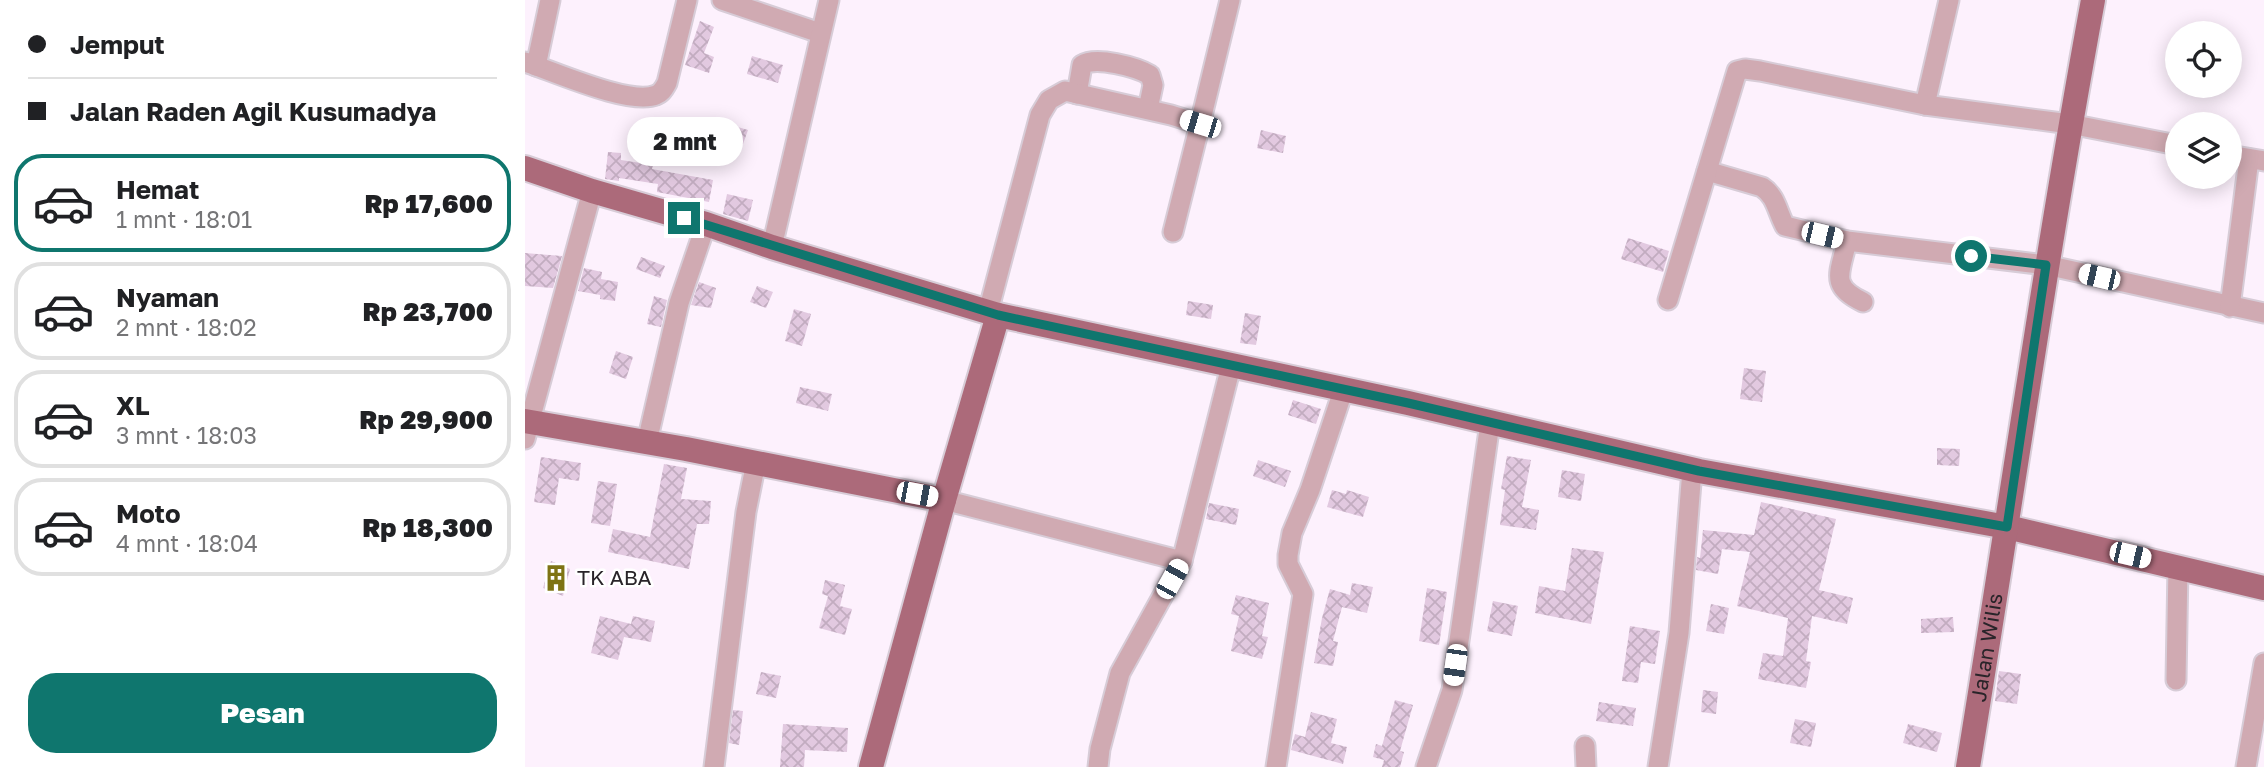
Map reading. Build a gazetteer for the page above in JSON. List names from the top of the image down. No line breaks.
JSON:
{"streets":{"main road":["Jalan Wilis"]},"places":{"building":["TK ABA"]},"page":{"banner":["Jemput","Jalan Raden Agil Kusumadya"],"bubble":"2 mnt","list":[{"name":"Hemat","note":"1 mnt · 18:01","value":"Rp 17,600"},{"name":"Nyaman","note":"2 mnt · 18:02","value":"Rp 23,700"},{"name":"XL","note":"3 mnt · 18:03","value":"Rp 29,900"},{"name":"Moto","note":"4 mnt · 18:04","value":"Rp 18,300"}],"buttons":"Pesan"}}
